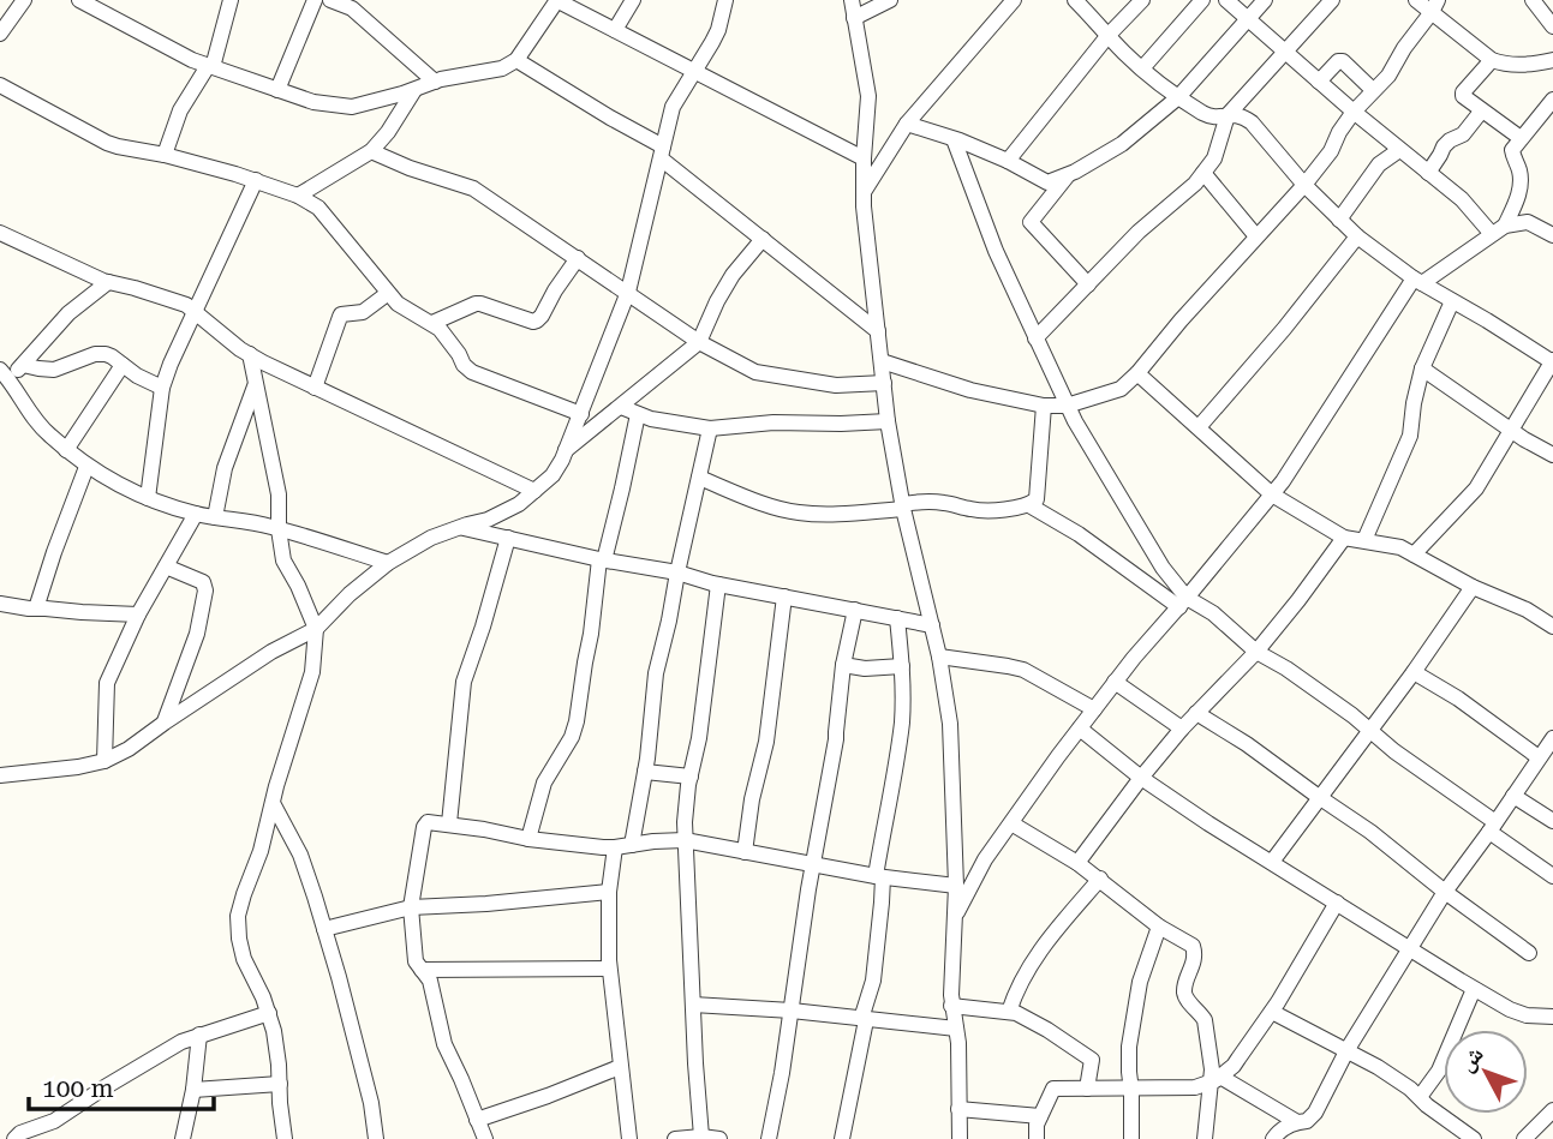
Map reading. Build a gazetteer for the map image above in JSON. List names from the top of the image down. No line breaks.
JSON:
{"scale_bar":"100 m","north":"top left"}
